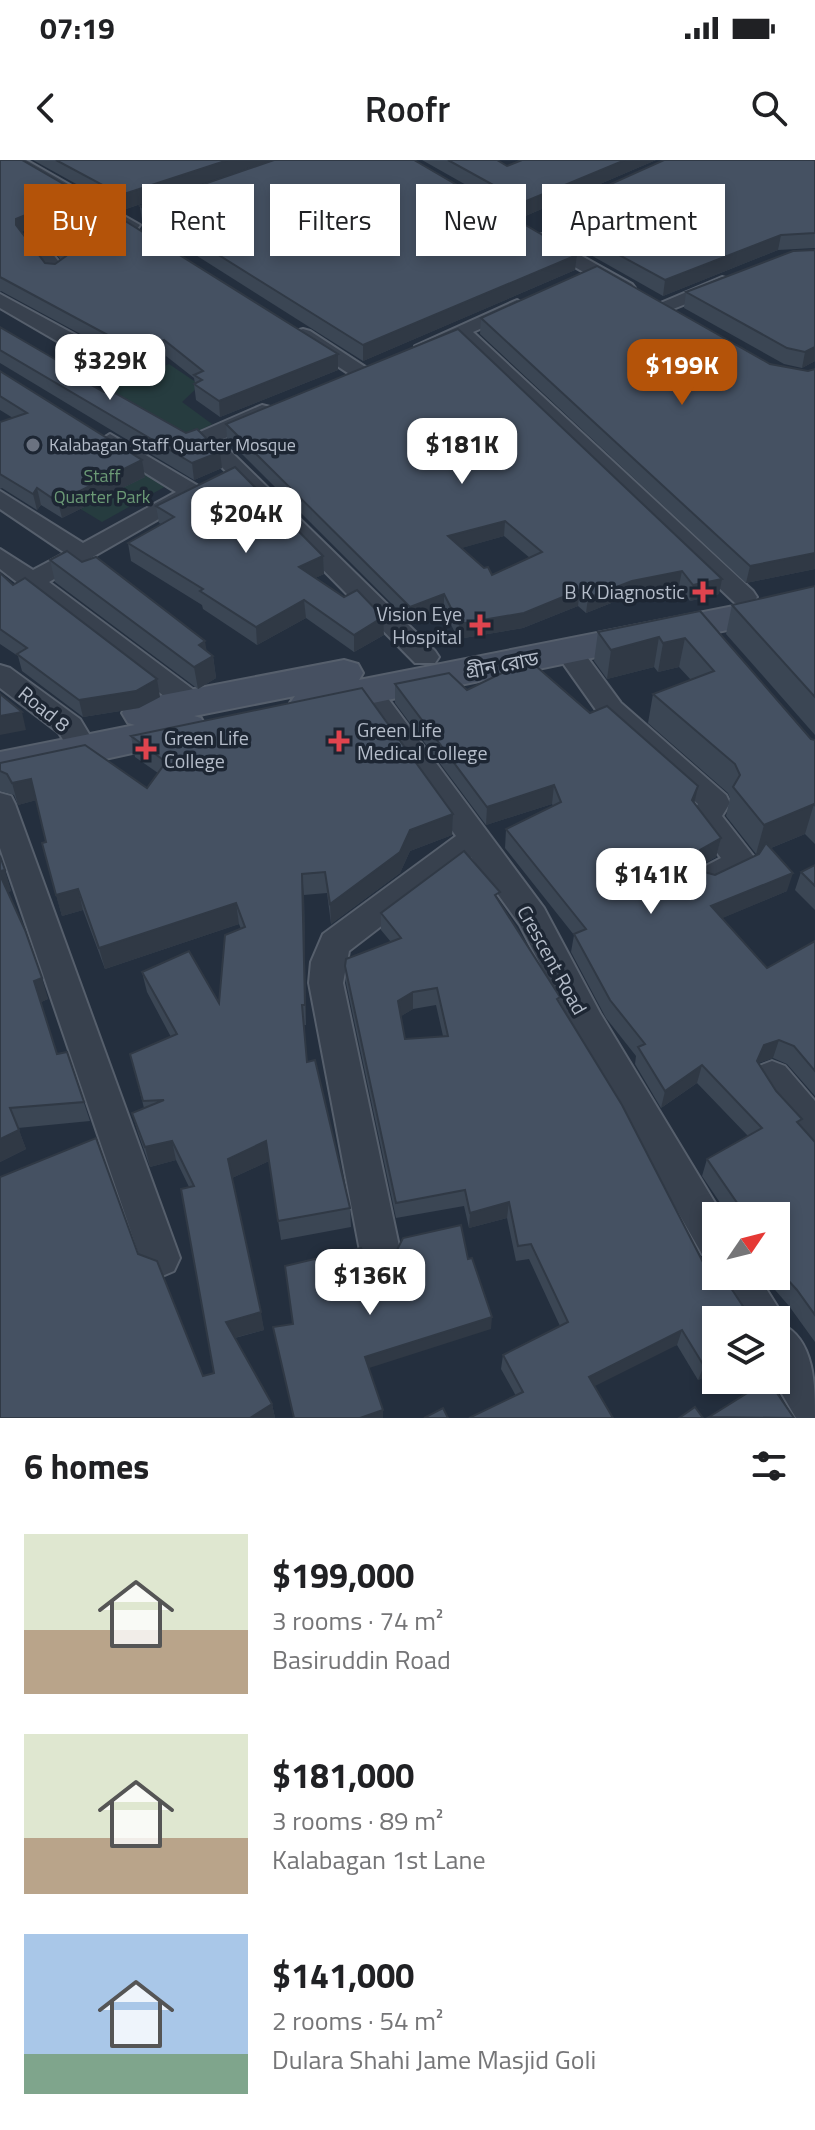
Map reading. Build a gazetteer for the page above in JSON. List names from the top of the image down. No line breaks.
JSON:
{"streets":{"main road":["গ্রীন রোড"],"street":["Road 8","Crescent Road"]},"crossings":[["গ্রীন রোড","Road 8"],["গ্রীন রোড","Crescent Road"]],"parks":["Staff Quarter Park"],"places":{"other":["Kalabagan Staff Quarter Mosque"],"health":["B K Diagnostic","Vision Eye Hospital","Green Life Medical College","Green Life College"]},"north":"top right","page":{"status":"07:19","header":"Roofr","chip":["Buy","Rent","Filters","New","Apartment"],"price":["$329K","$199K","$181K","$204K","$141K","$136K"],"heading":"6 homes","list":[{"name":"$199,000","note":"3 rooms · 74 m² · Basiruddin Road"},{"name":"$181,000","note":"3 rooms · 89 m² · Kalabagan 1st Lane"},{"name":"$141,000","note":"2 rooms · 54 m² · Dulara Shahi Jame Masjid Goli"}]}}
